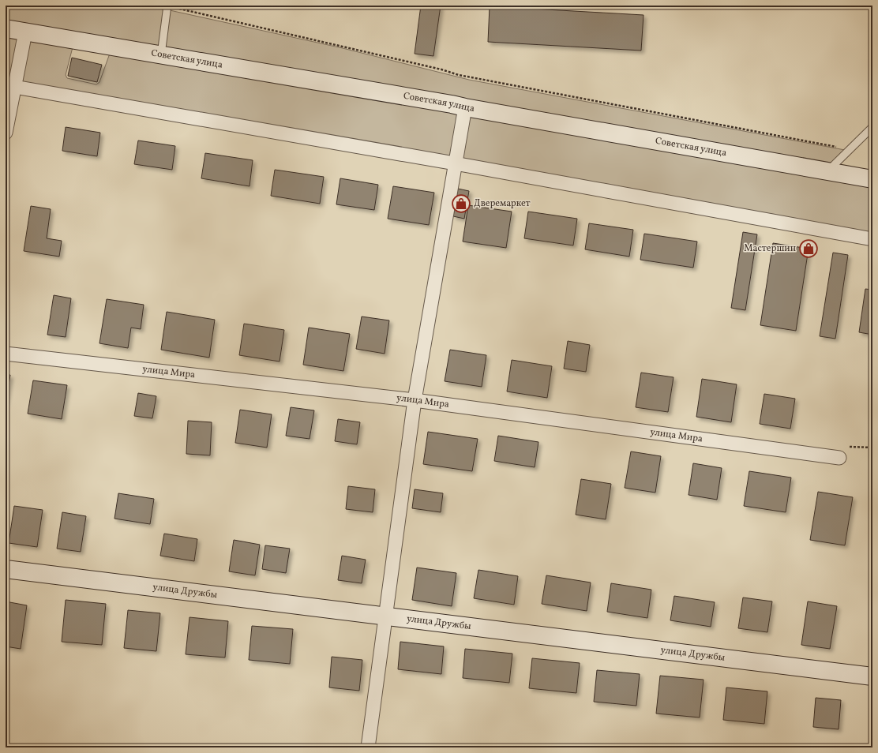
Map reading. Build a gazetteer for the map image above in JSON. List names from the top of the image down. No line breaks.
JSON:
{"streets":{"main road":["Советская улица","улица Дружбы"],"street":["улица Мира"]},"places":{"shop":["Дверемаркет","Мастершин"]}}
